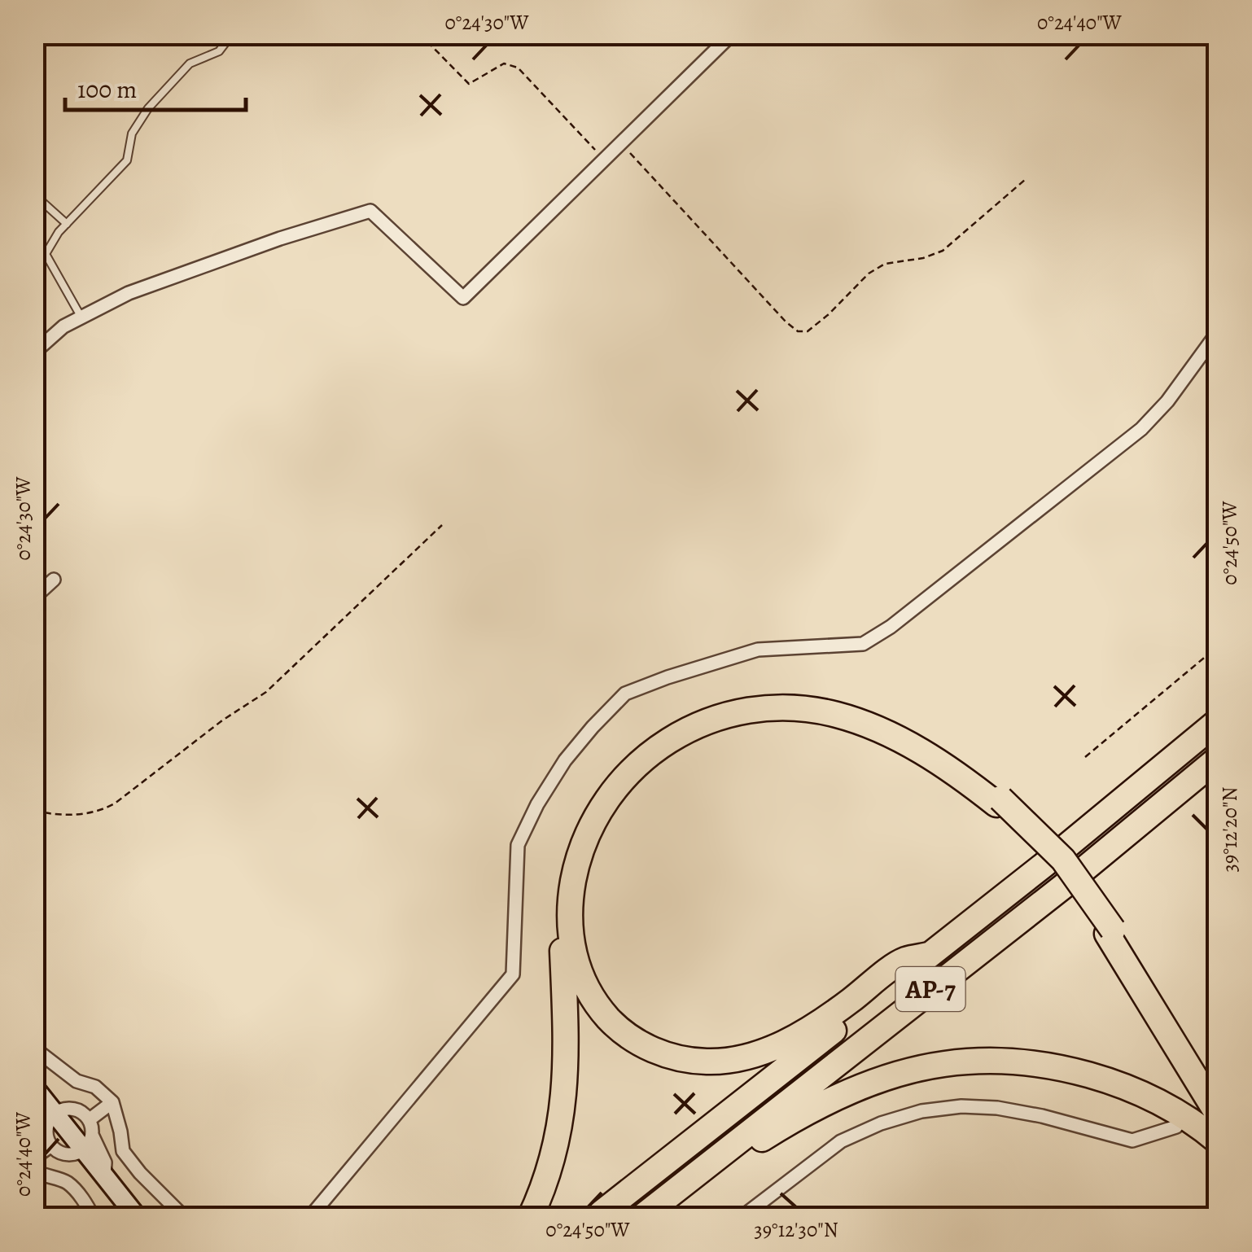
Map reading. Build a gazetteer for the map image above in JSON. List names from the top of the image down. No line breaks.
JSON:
{"streets":{"highway":["AP-7"]},"scale_bar":"100 m","coordinates":["0°24'30\"W","0°24'40\"W","0°24'50\"W","39°12'20\"N","39°12'30\"N"]}
